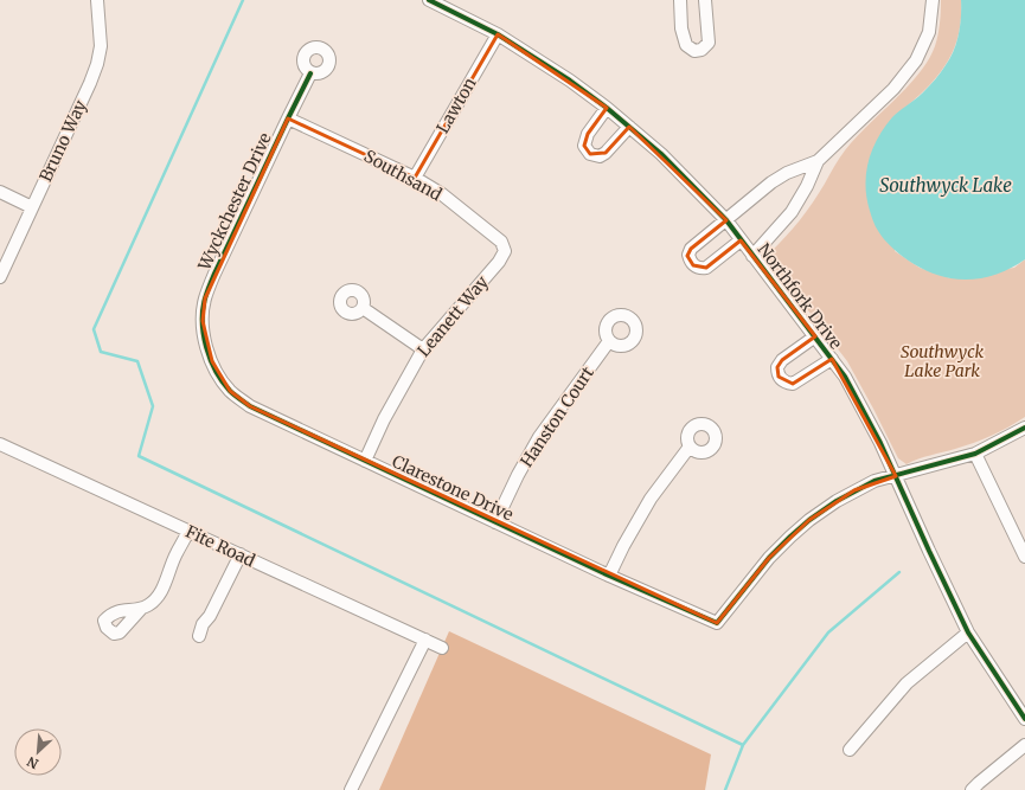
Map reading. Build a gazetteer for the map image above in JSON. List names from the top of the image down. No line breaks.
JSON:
{"streets":{"street":["Lawton","Bruno Way","Southsand","Wyckchester Drive","Northfork Drive","Leanett Way","Hanston Court","Clarestone Drive","Fite Road"]},"crossings":[["Lawton","Southsand"],["Lawton","Northfork Drive"],["Southsand","Wyckchester Drive"],["Southsand","Leanett Way"],["Wyckchester Drive","Clarestone Drive"],["Northfork Drive","Clarestone Drive"],["Leanett Way","Clarestone Drive"],["Hanston Court","Clarestone Drive"]],"water":["Southwyck Lake"],"parks":["Southwyck Lake Park"],"north":"bottom left"}
